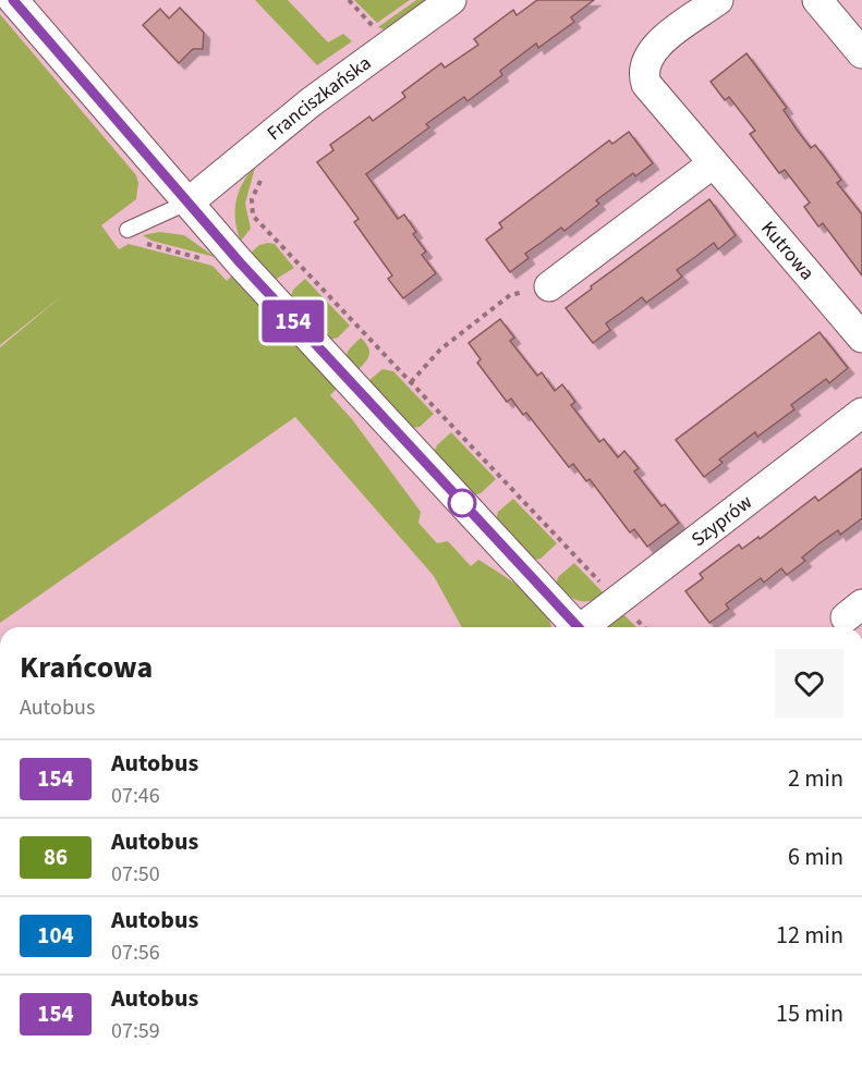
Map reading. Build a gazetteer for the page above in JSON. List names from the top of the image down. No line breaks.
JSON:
{"streets":{"street":["Franciszkańska","Kutrowa","Szyprów"]},"lines":["bus line 154"],"page":{"on_map":"154","heading":["Krańcowa","Autobus"],"list":[{"mark":"154","name":"Autobus","note":"07:46","value":"2 min"},{"mark":"86","name":"Autobus","note":"07:50","value":"6 min"},{"mark":"104","name":"Autobus","note":"07:56","value":"12 min"},{"mark":"154","name":"Autobus","note":"07:59","value":"15 min"}]}}
